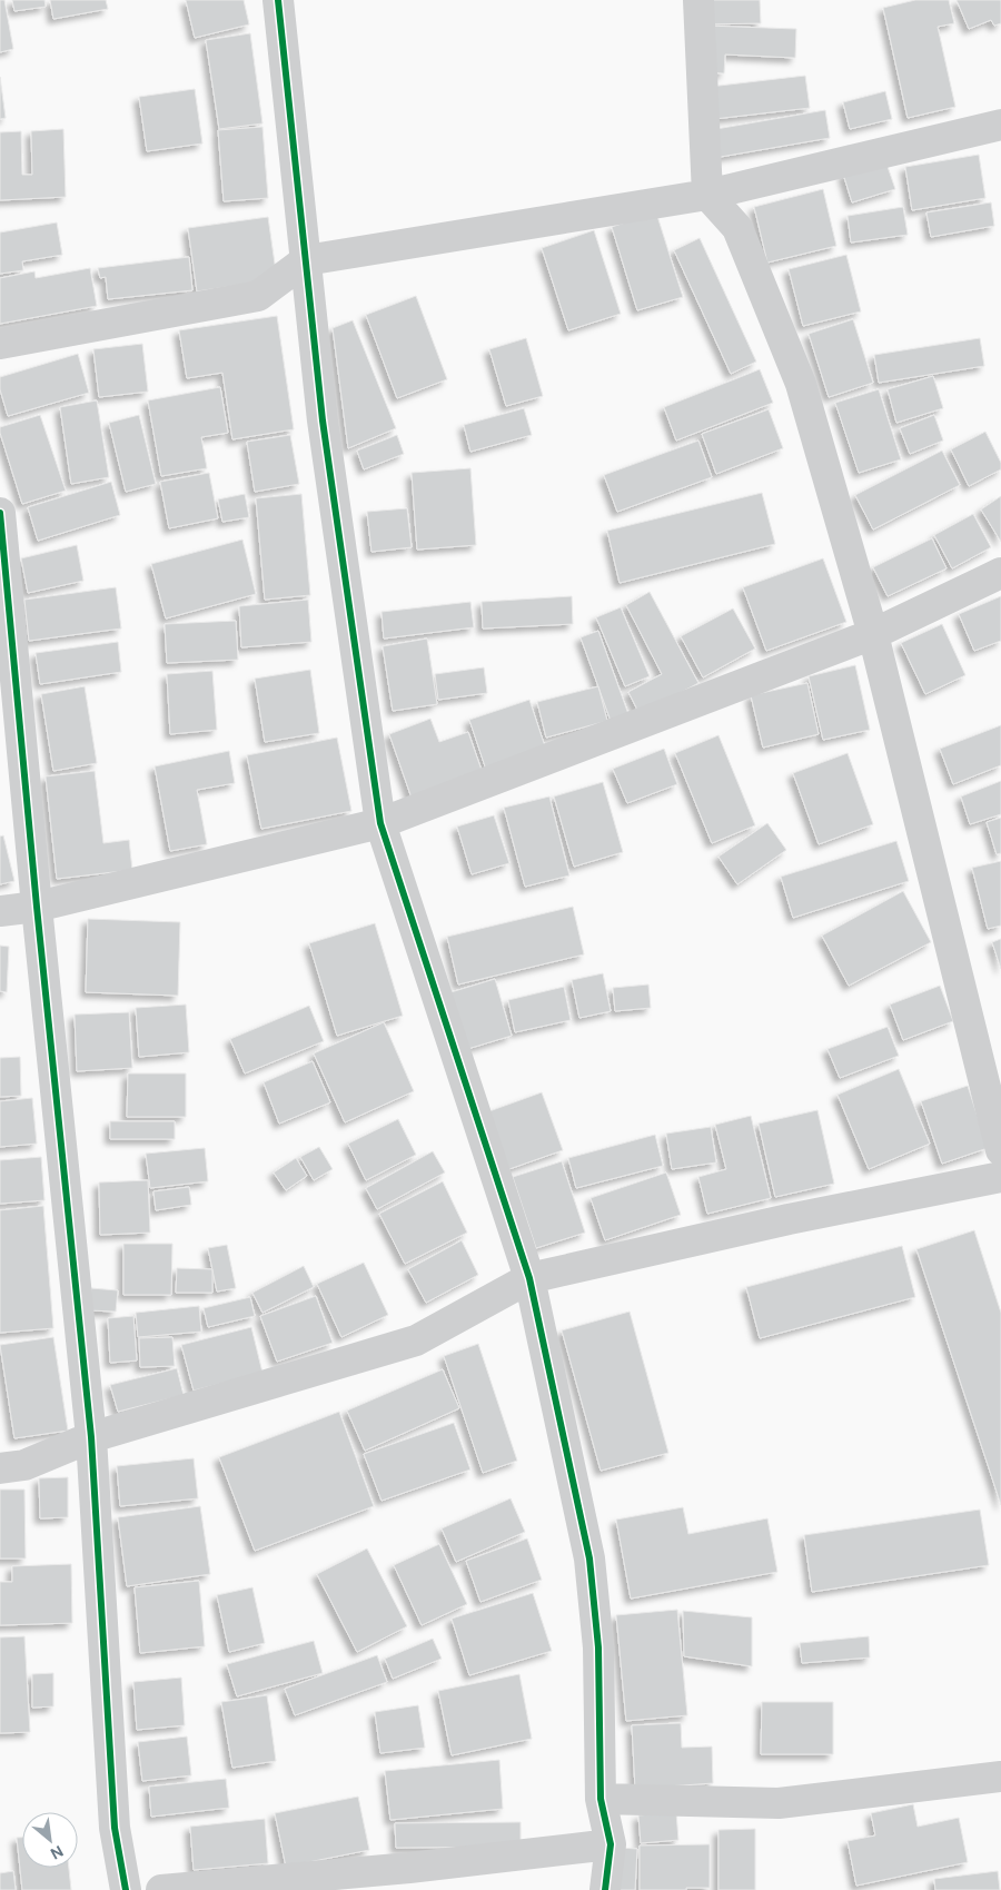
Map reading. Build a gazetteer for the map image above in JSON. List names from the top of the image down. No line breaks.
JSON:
{"north":"bottom right"}
